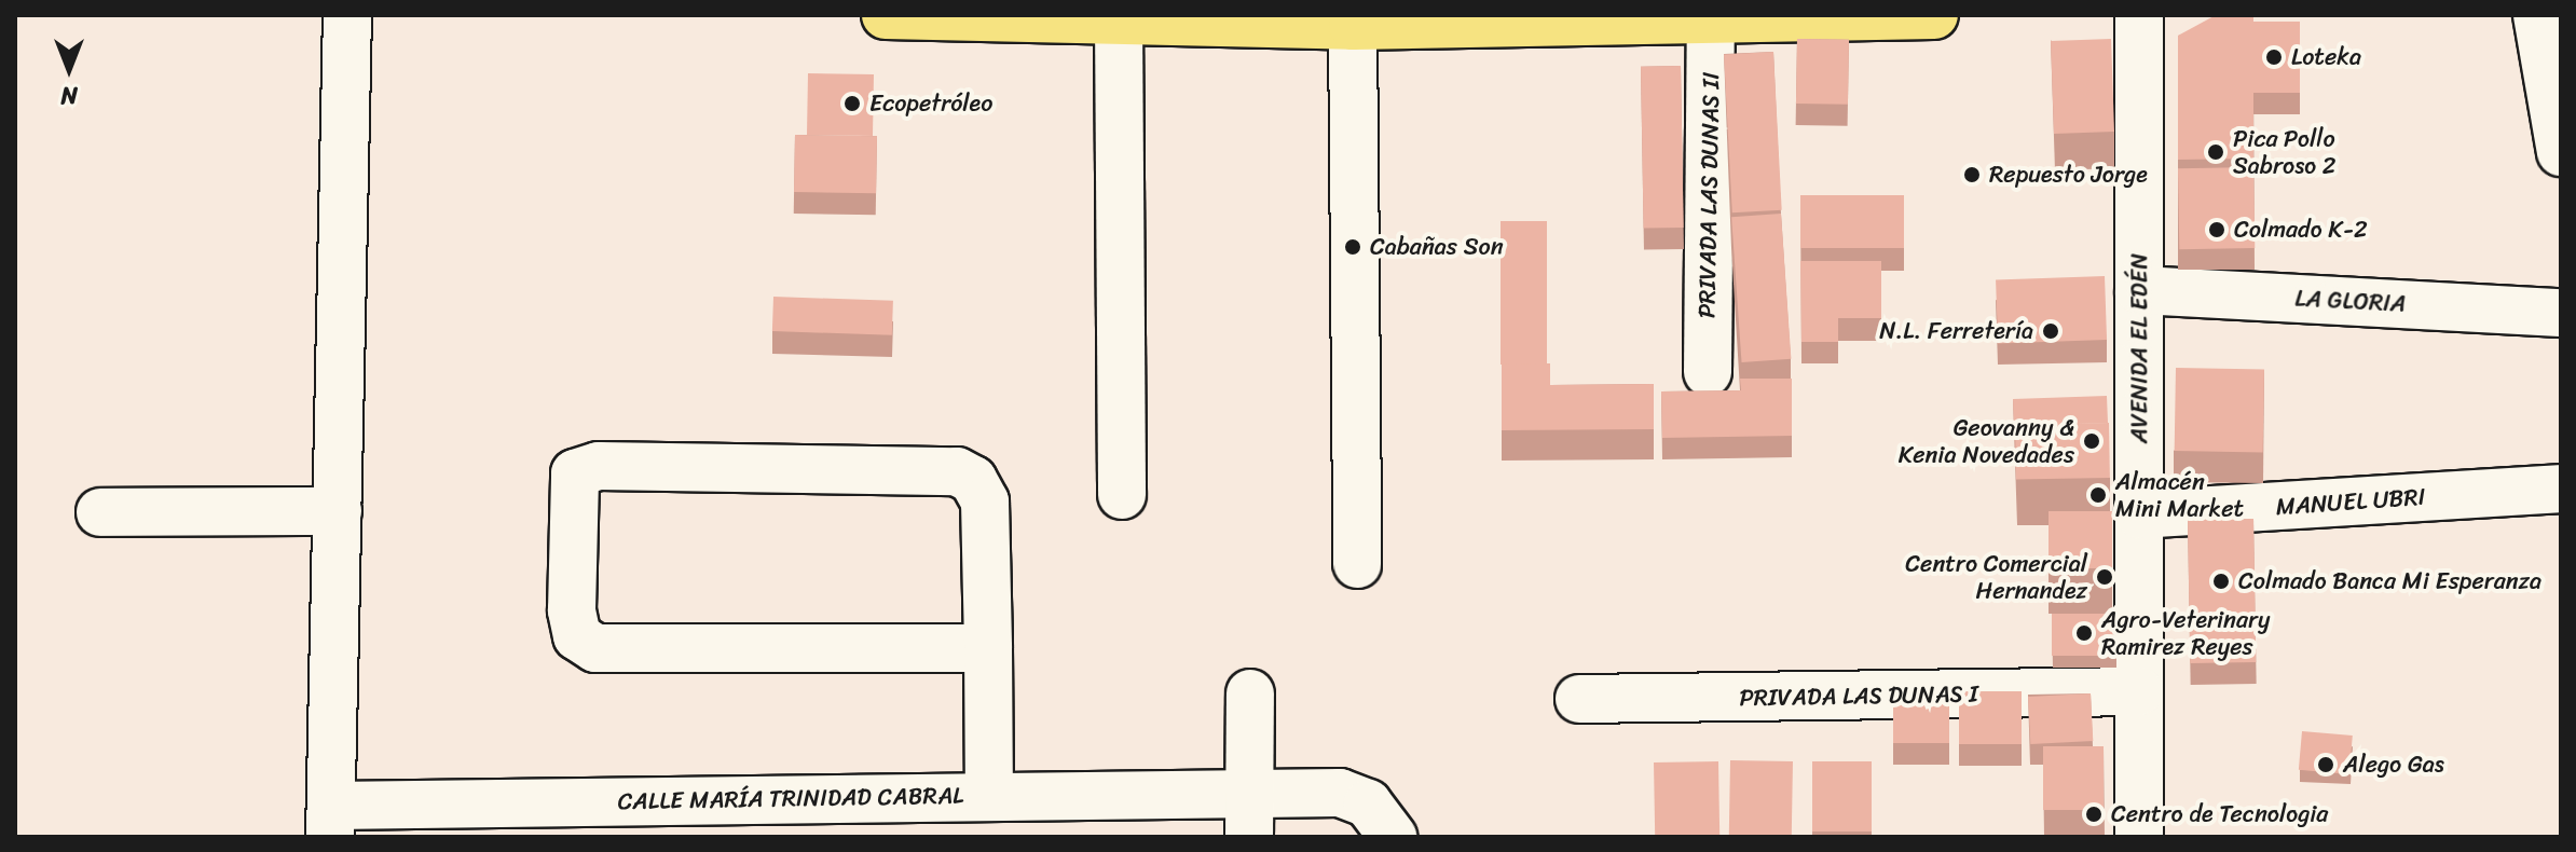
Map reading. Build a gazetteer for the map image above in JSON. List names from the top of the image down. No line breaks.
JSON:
{"streets":{"street":["PRIVADA LAS DUNAS II","LA GLORIA","AVENIDA EL EDÉN","MANUEL UBRI","PRIVADA LAS DUNAS I","CALLE MARÍA TRINIDAD CABRAL"]},"crossings":[["LA GLORIA","AVENIDA EL EDÉN"],["AVENIDA EL EDÉN","MANUEL UBRI"],["AVENIDA EL EDÉN","PRIVADA LAS DUNAS I"]],"places":["Loteka","Ecopetróleo","Pica Pollo Sabroso 2","Repuesto Jorge","Colmado K-2","Cabañas Son","N.L. Ferretería","Geovanny & Kenia Novedades","Almacén Mini Market","Centro Comercial Hernandez","Colmado Banca Mi Esperanza","Agro-Veterinary Ramirez Reyes","Alego Gas","Centro de Tecnologia"],"north":"bottom"}
